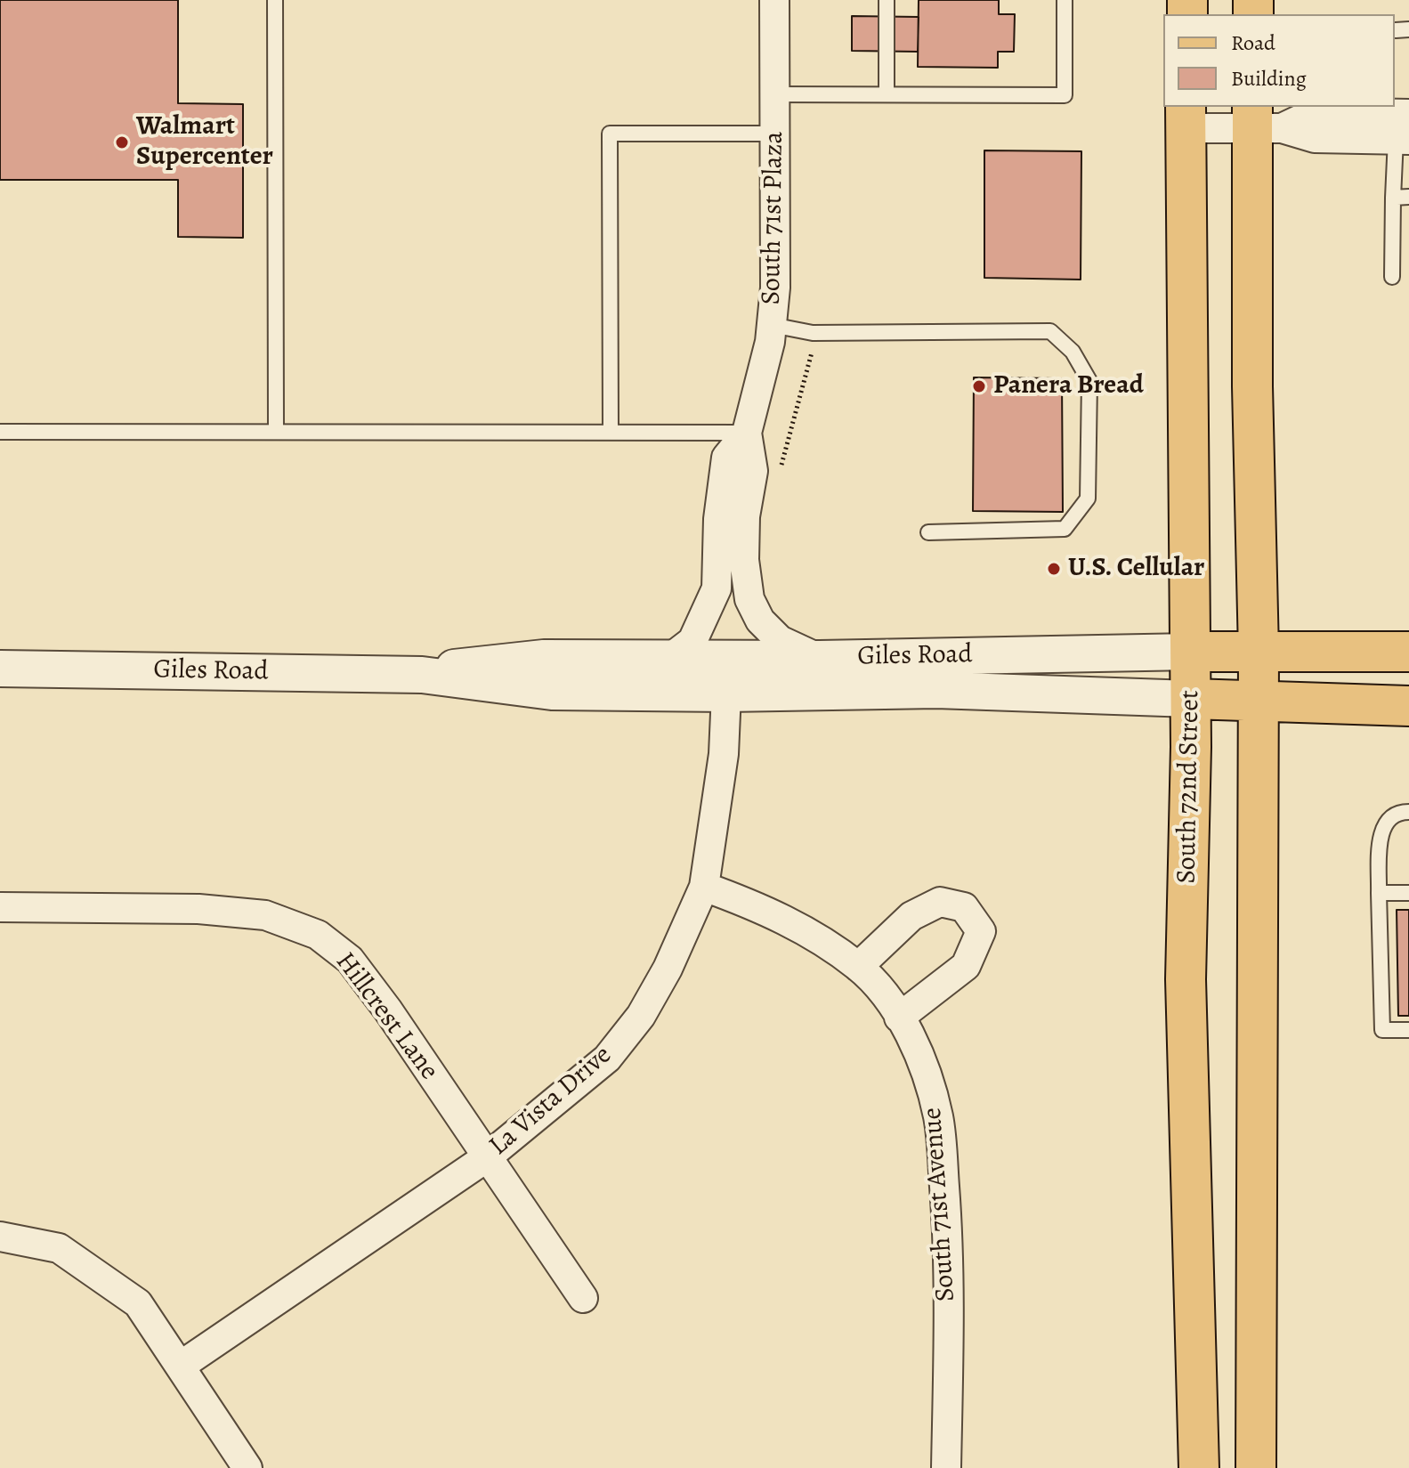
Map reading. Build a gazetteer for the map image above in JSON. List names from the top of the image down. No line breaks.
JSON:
{"streets":{"main road":["Giles Road","South 72nd Street"],"street":["South 71st Plaza","Hillcrest Lane","La Vista Drive","South 71st Avenue"]},"crossings":[["South 71st Plaza","Giles Road"],["Giles Road","South 72nd Street"],["Giles Road","La Vista Drive"],["Hillcrest Lane","La Vista Drive"],["La Vista Drive","South 71st Avenue"]],"places":["Walmart Supercenter","Panera Bread","U.S. Cellular"],"legend":["Road","Building"]}
